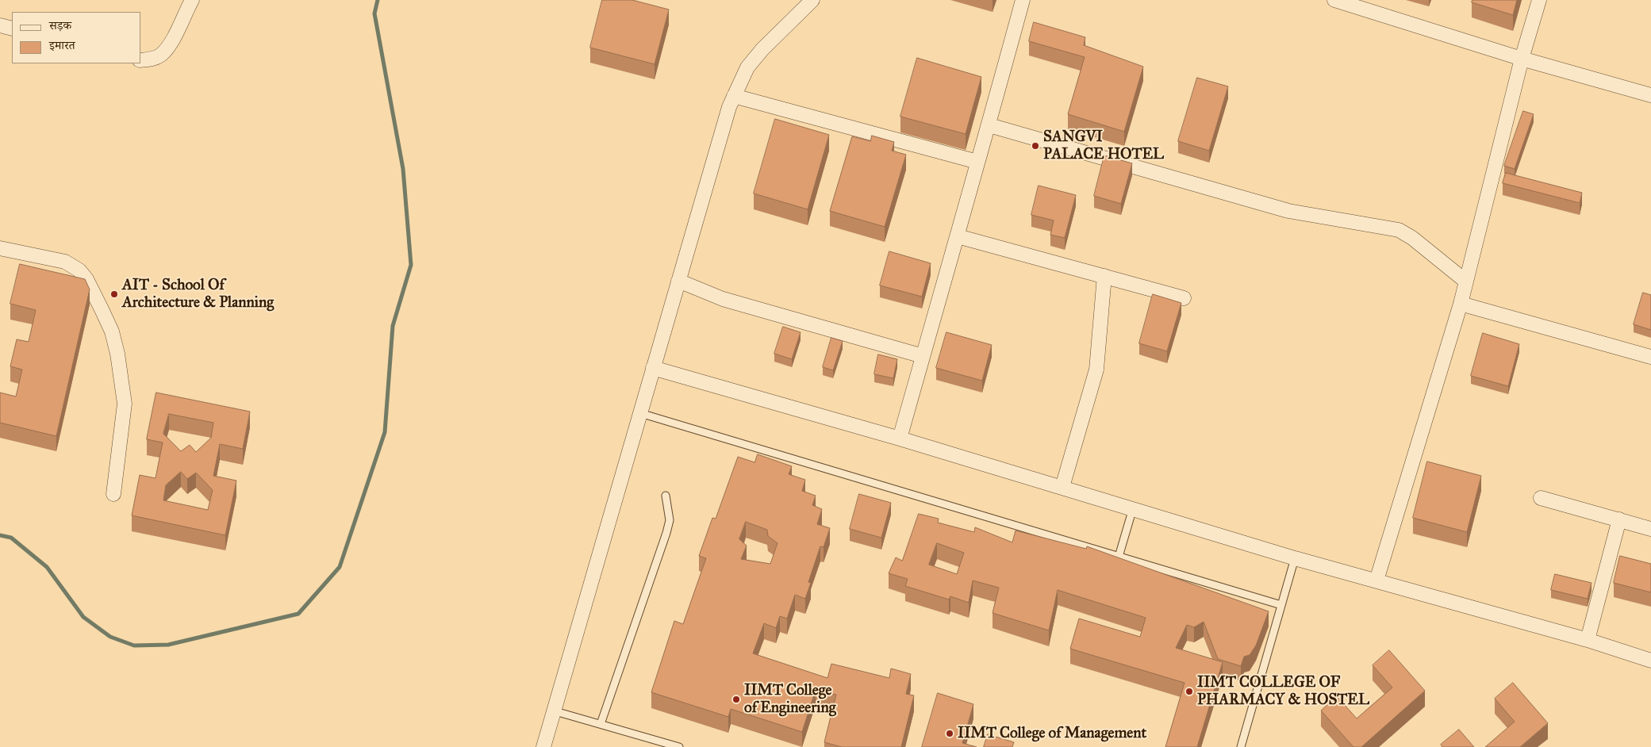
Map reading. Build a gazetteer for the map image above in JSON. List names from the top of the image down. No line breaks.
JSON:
{"places":["SANGVI PALACE HOTEL","AIT - School Of Architecture & Planning","IIMT COLLEGE OF PHARMACY & HOSTEL","IIMT College of Engineering","IIMT College of Management"],"legend":["सड़क","इमारत"]}
